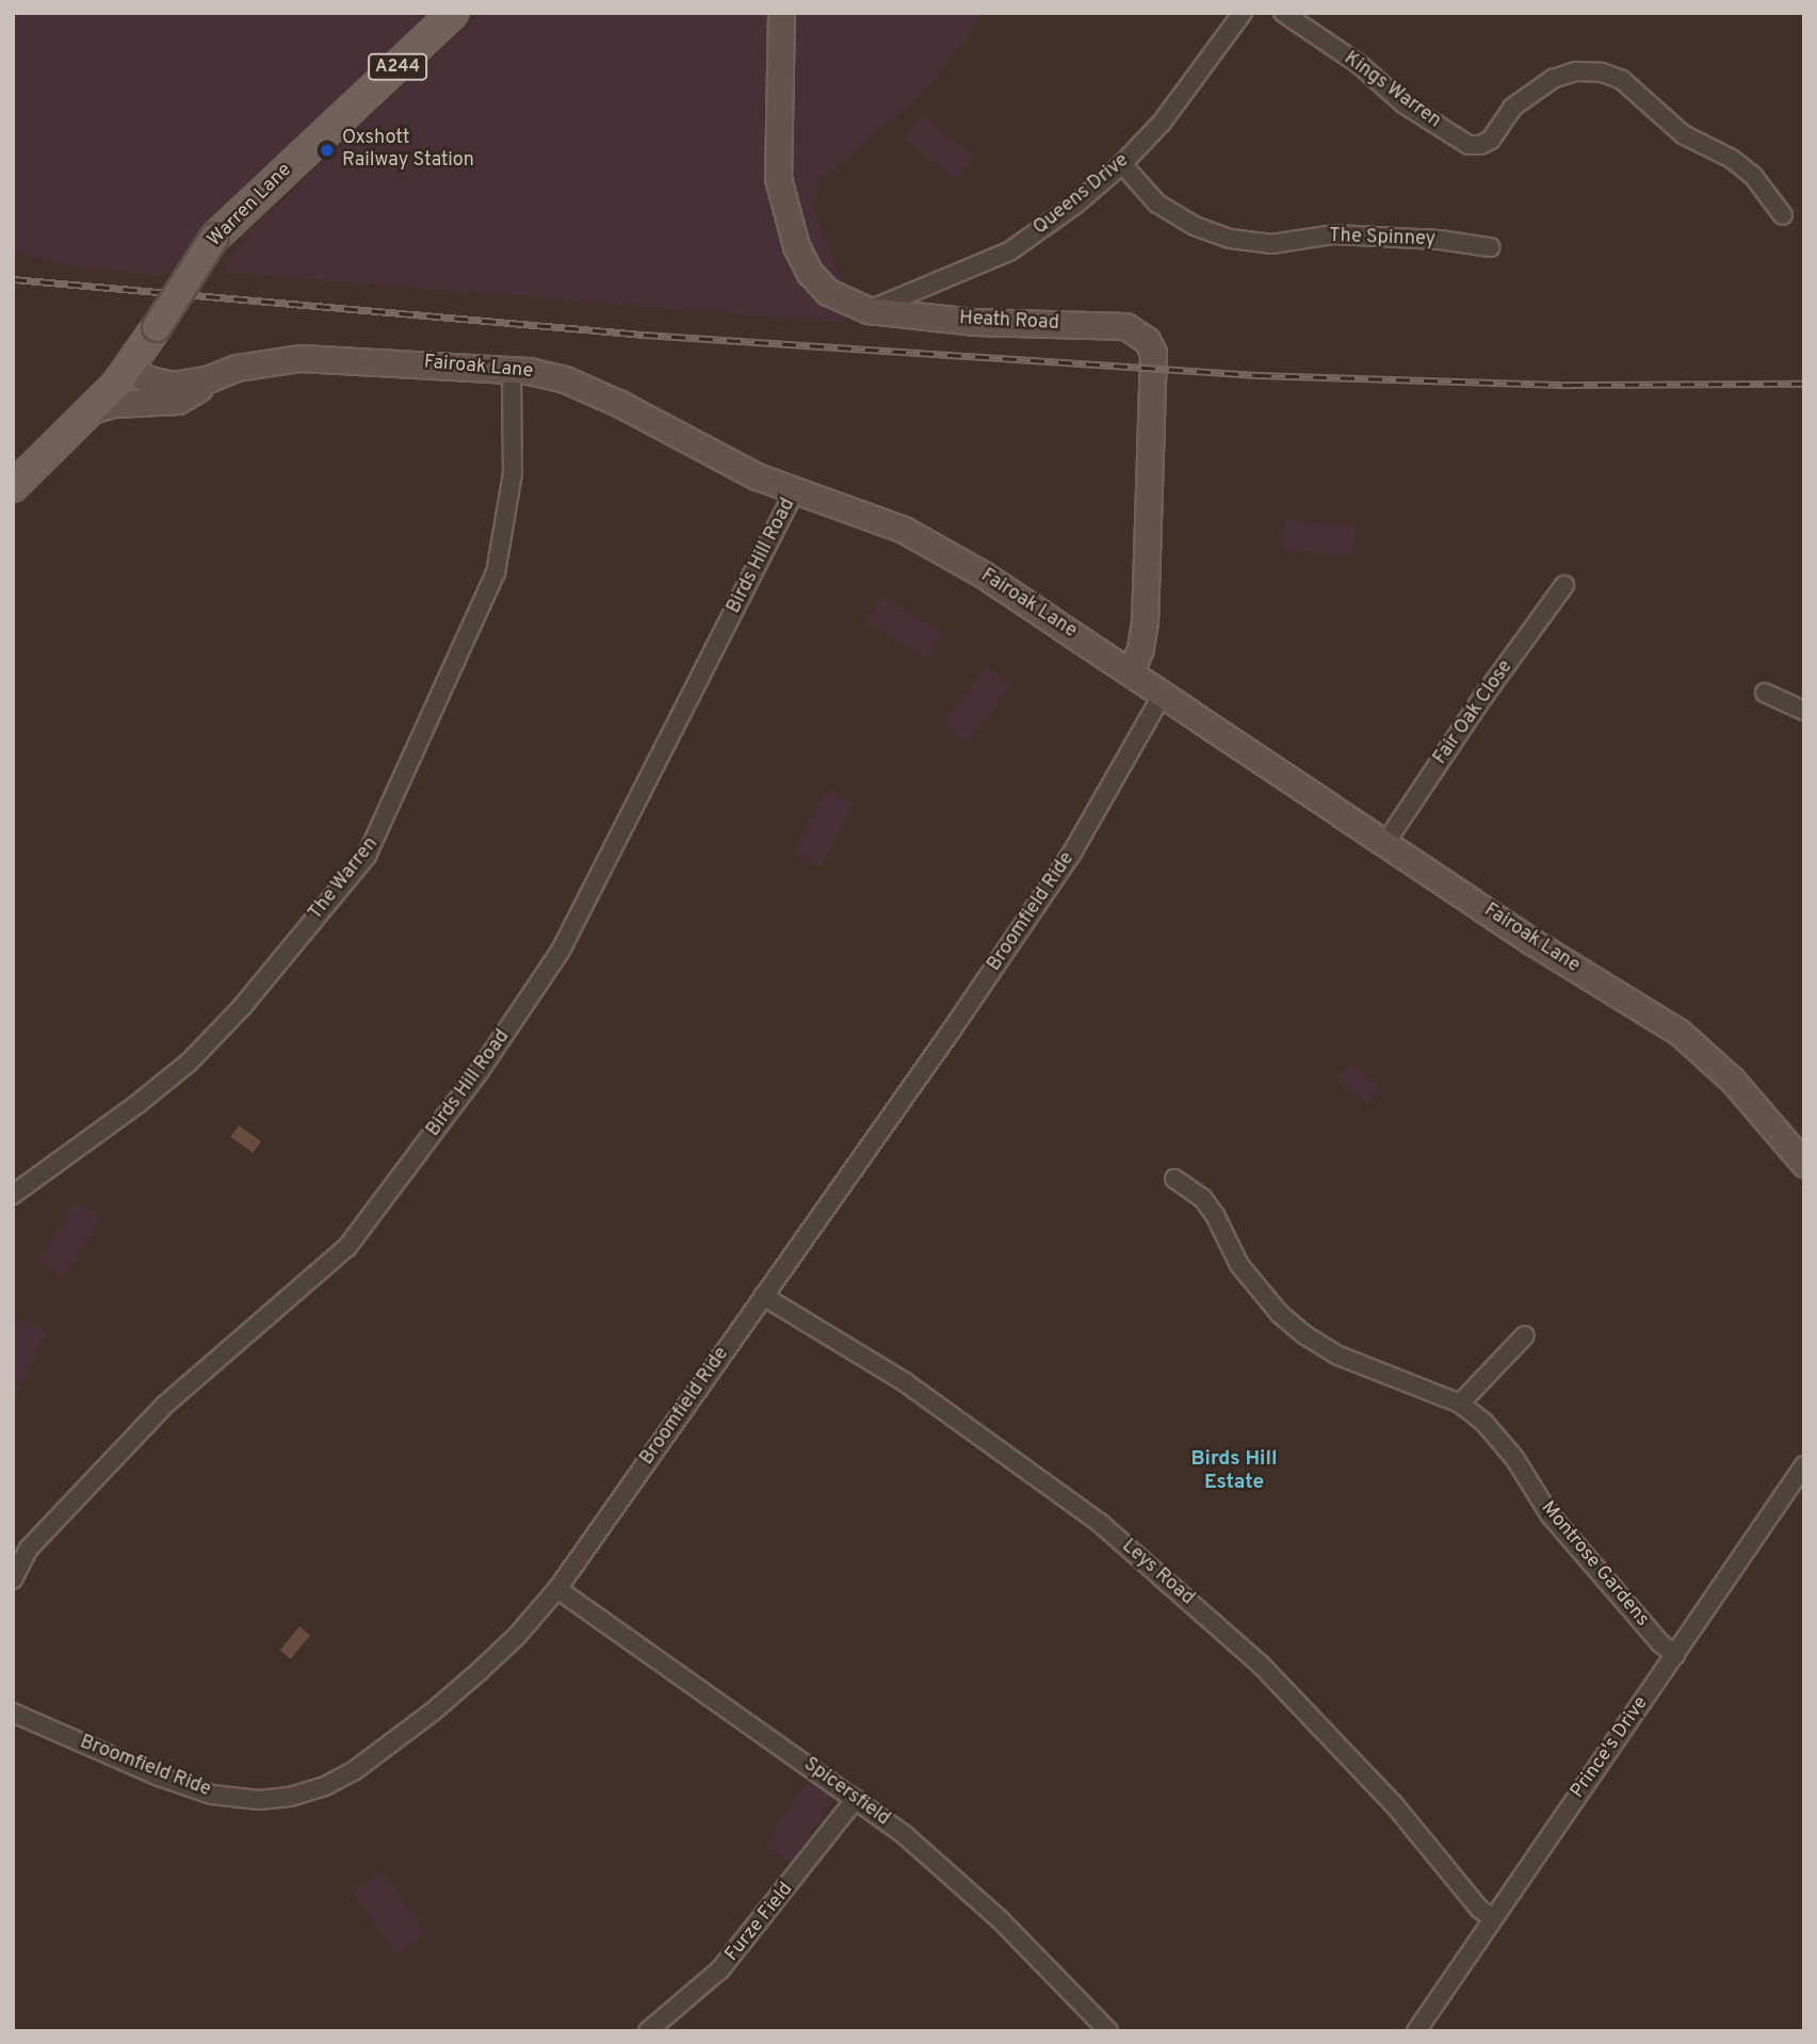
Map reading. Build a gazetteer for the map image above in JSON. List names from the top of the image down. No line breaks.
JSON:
{"streets":{"main road":["A244","Warren Lane","Heath Road","Fairoak Lane"],"street":["Kings Warren","Queens Drive","The Spinney","Birds Hill Road","Fair Oak Close","The Warren","Broomfield Ride","Montrose Gardens","Leys Road","Prince's Drive","Spicersfield","Furze Field"]},"crossings":[["Queens Drive","The Spinney"],["Queens Drive","Heath Road"],["Warren Lane","Fairoak Lane"],["Heath Road","Fairoak Lane"],["Fairoak Lane","Birds Hill Road"],["Fairoak Lane","Fair Oak Close"],["Fairoak Lane","The Warren"],["Fairoak Lane","Broomfield Ride"],["Broomfield Ride","Leys Road"],["Broomfield Ride","Spicersfield"],["Montrose Gardens","Prince's Drive"],["Leys Road","Prince's Drive"],["Spicersfield","Furze Field"]],"districts":["Birds Hill Estate"],"places":["Oxshott Railway Station"]}
